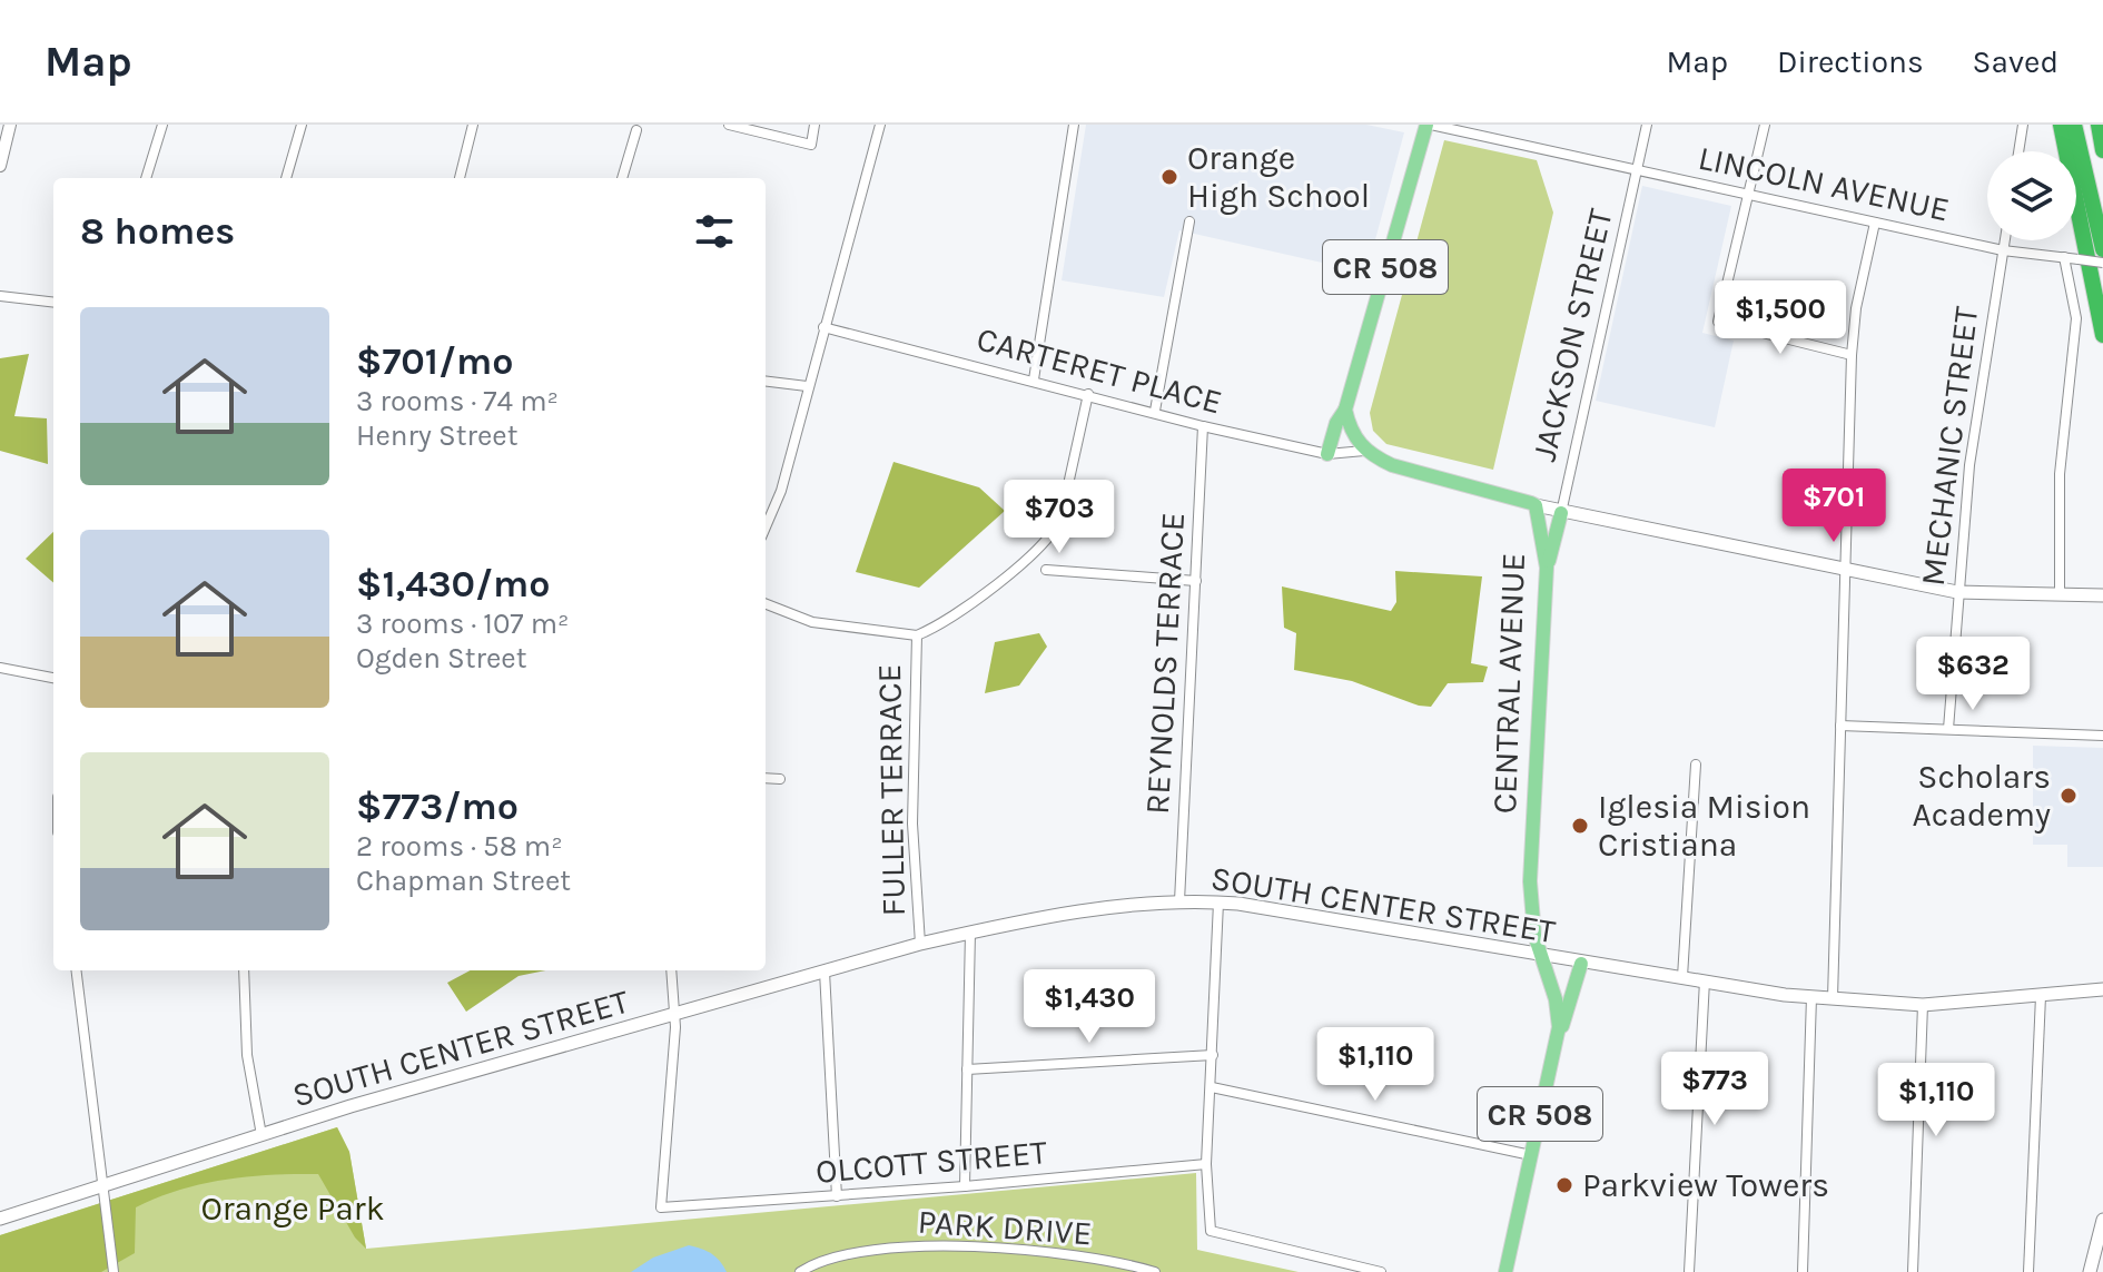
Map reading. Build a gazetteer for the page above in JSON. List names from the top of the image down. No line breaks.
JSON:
{"streets":{"main road":["CR 508","CENTRAL AVENUE","SOUTH CENTER STREET"],"street":["LINCOLN AVENUE","JACKSON STREET","CARTERET PLACE","MECHANIC STREET","REYNOLDS TERRACE","FULLER TERRACE","OLCOTT STREET","PARK DRIVE"]},"crossings":[["LINCOLN AVENUE","CR 508"],["LINCOLN AVENUE","JACKSON STREET"],["LINCOLN AVENUE","MECHANIC STREET"],["CARTERET PLACE","REYNOLDS TERRACE"],["CARTERET PLACE","CENTRAL AVENUE"],["REYNOLDS TERRACE","SOUTH CENTER STREET"],["CENTRAL AVENUE","SOUTH CENTER STREET"],["FULLER TERRACE","SOUTH CENTER STREET"],["SOUTH CENTER STREET","OLCOTT STREET"]],"parks":["Orange Park"],"places":["Orange High School","Scholars Academy","Iglesia Mision Cristiana","Parkview Towers"],"page":{"header":"Map","nav":["Map","Directions","Saved"],"heading":"8 homes","price":["$1,500","$701","$703","$632","$1,430","$1,110","$773","$1,110"],"list":[{"name":"$701/mo","note":"3 rooms · 74 m² · Henry Street"},{"name":"$1,430/mo","note":"3 rooms · 107 m² · Ogden Street"},{"name":"$773/mo","note":"2 rooms · 58 m² · Chapman Street"}]}}
